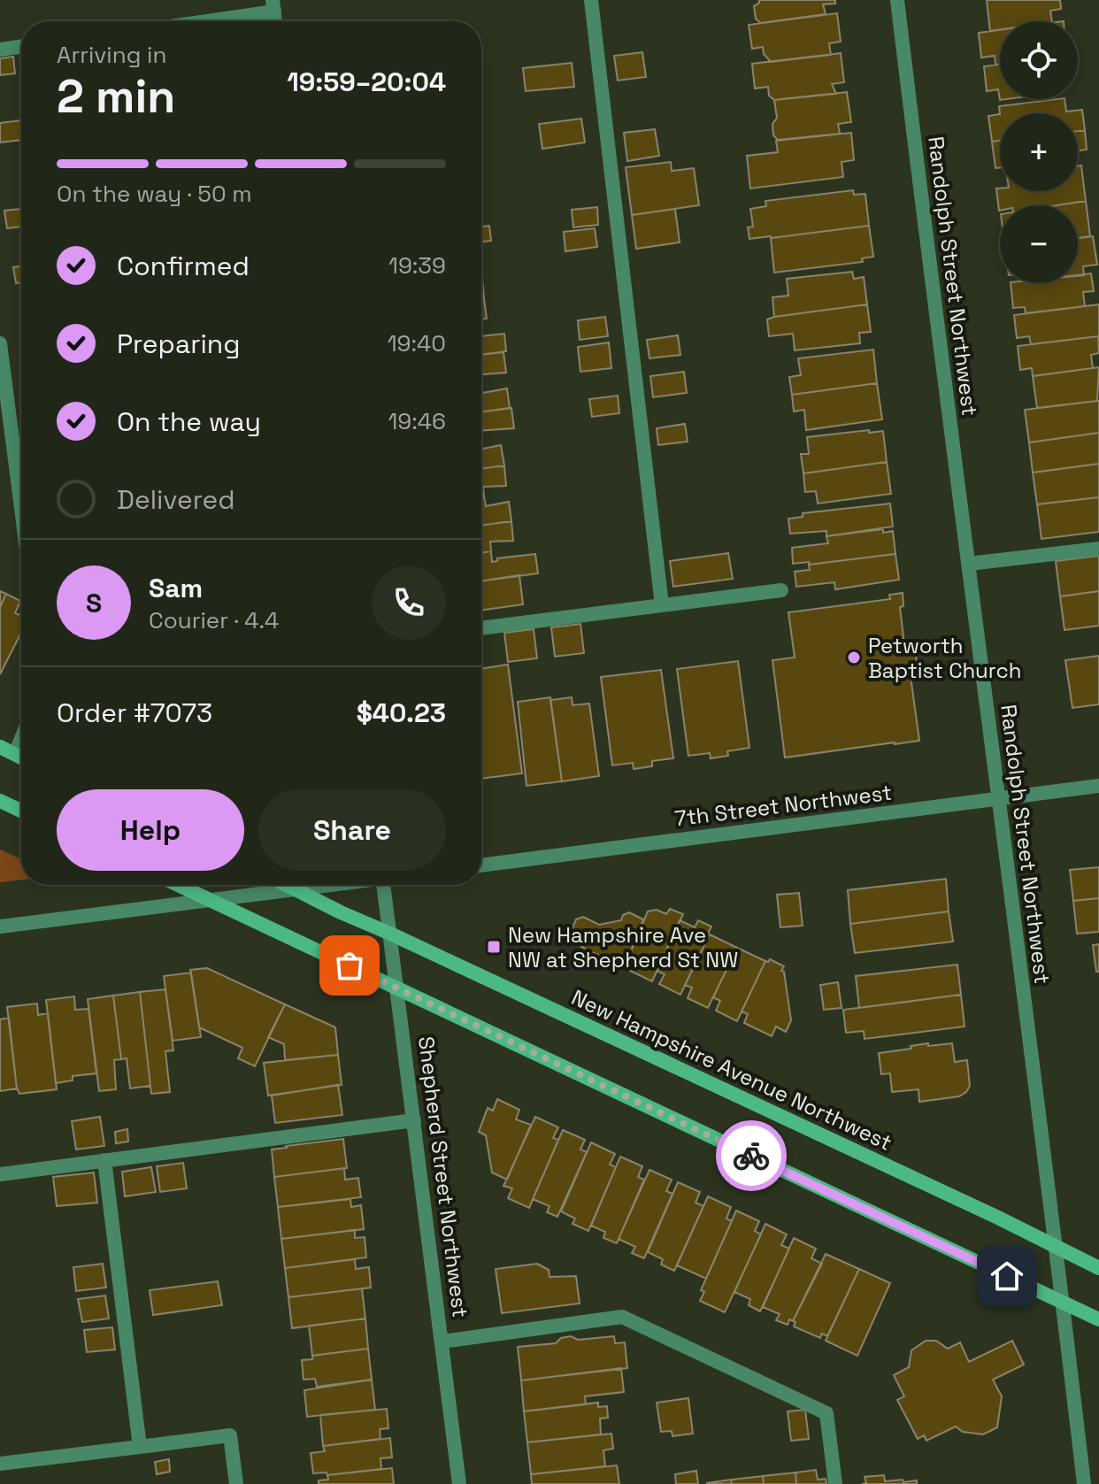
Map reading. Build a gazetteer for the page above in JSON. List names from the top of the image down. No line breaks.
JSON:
{"streets":{"main road":["New Hampshire Avenue Northwest"],"street":["Randolph Street Northwest","7th Street Northwest","Shepherd Street Northwest"]},"crossings":[["Randolph Street Northwest","7th Street Northwest"],["Randolph Street Northwest","New Hampshire Avenue Northwest"],["New Hampshire Avenue Northwest","Shepherd Street Northwest"]],"places":{"other":["Petworth Baptist Church"],"transit":["New Hampshire Ave NW at Shepherd St NW"]},"page":{"map_buttons":["+","−"],"heading":["2 min","Arriving in","19:59–20:04"],"panel":["Sam","Courier · 4.4","Order #7073","$40.23"],"bar":"On the way · 50 m","list":[["Confirmed","19:39"],["Preparing","19:40"],["On the way","19:46"],"Delivered"],"round":"S","buttons":["Help","Share"]}}
